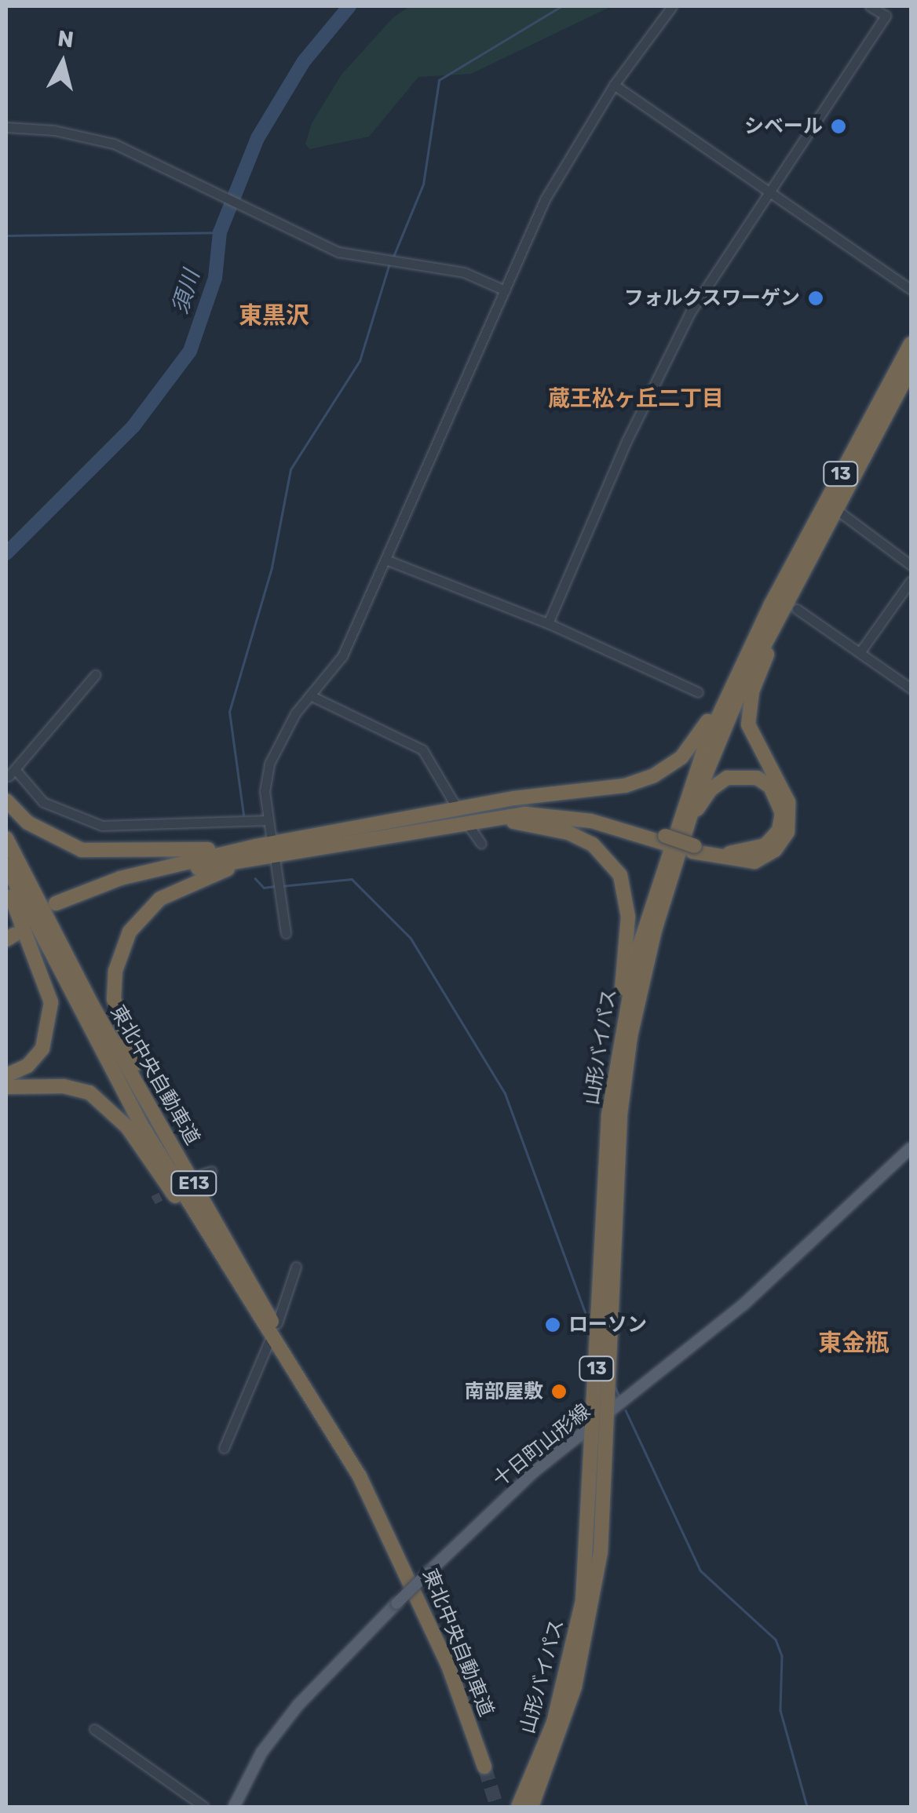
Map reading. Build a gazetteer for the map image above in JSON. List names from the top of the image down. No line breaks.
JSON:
{"streets":{"highway":["13","山形バイパス","東北中央自動車道","E13"],"main road":["十日町山形線"]},"crossings":[["山形バイパス","十日町山形線"]],"districts":["東黒沢","蔵王松ヶ丘二丁目","東金瓶"],"water":["須川"],"places":["シベール","フォルクスワーゲン","ローソン","南部屋敷"],"north":"top"}
